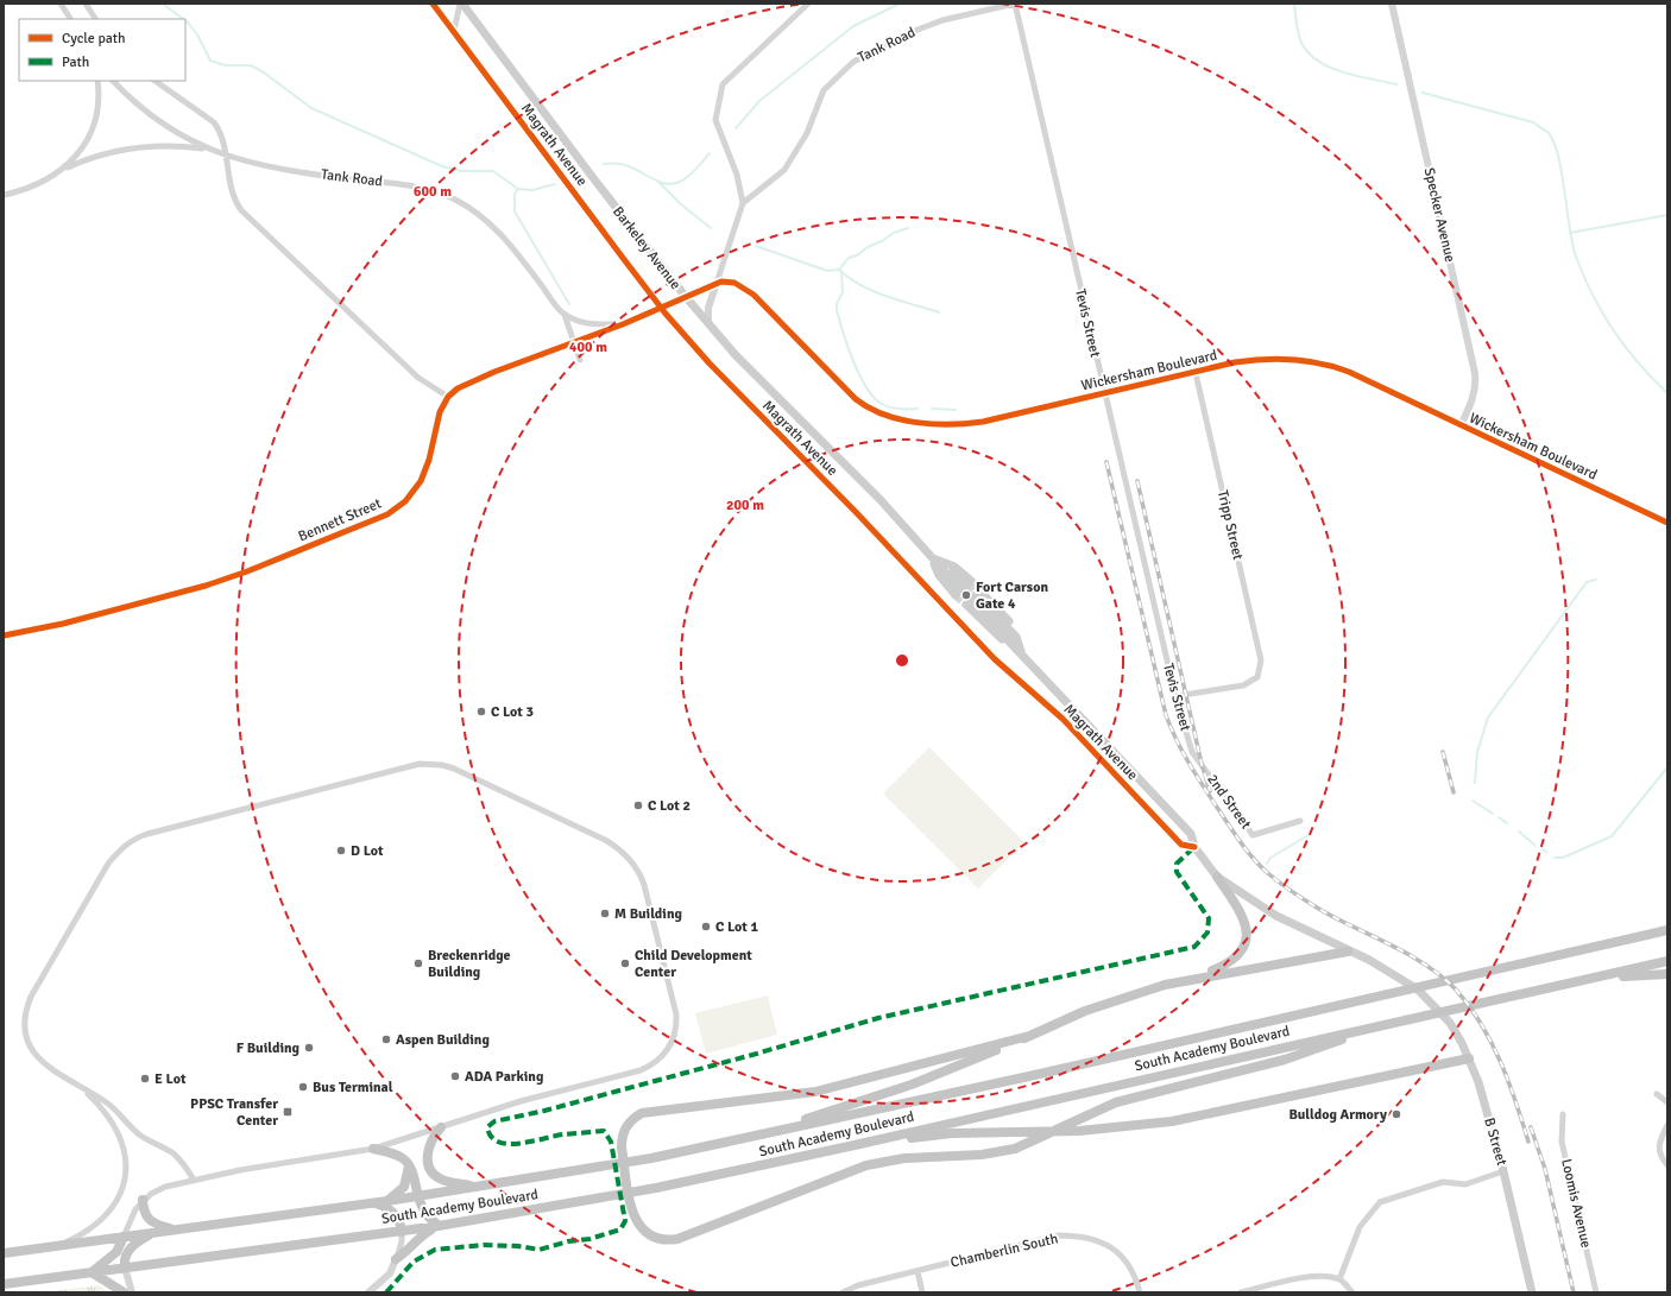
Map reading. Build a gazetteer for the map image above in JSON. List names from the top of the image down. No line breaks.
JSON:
{"streets":{"highway":["South Academy Boulevard"],"main road":["Magrath Avenue","Barkeley Avenue","B Street"],"street":["Tank Road","Specker Avenue","Tevis Street","Wickersham Boulevard","Bennett Street","Tripp Street","2nd Street","Loomis Avenue","Chamberlin South"]},"crossings":[["Tank Road","Tevis Street"],["Magrath Avenue","B Street"],["Specker Avenue","Wickersham Boulevard"],["Tevis Street","Wickersham Boulevard"],["Tevis Street","Tripp Street"],["Tevis Street","2nd Street"],["Wickersham Boulevard","Tripp Street"]],"places":{"other":["Fort Carson Gate 4","C Lot 3","C Lot 2","D Lot","M Building","C Lot 1","Breckenridge Building","Child Development Center","Aspen Building","F Building","ADA Parking","E Lot","Bus Terminal","Bulldog Armory"],"transit":["PPSC Transfer Center"]},"legend":["Cycle path","Path"],"rings":["600 m","400 m","200 m"]}
